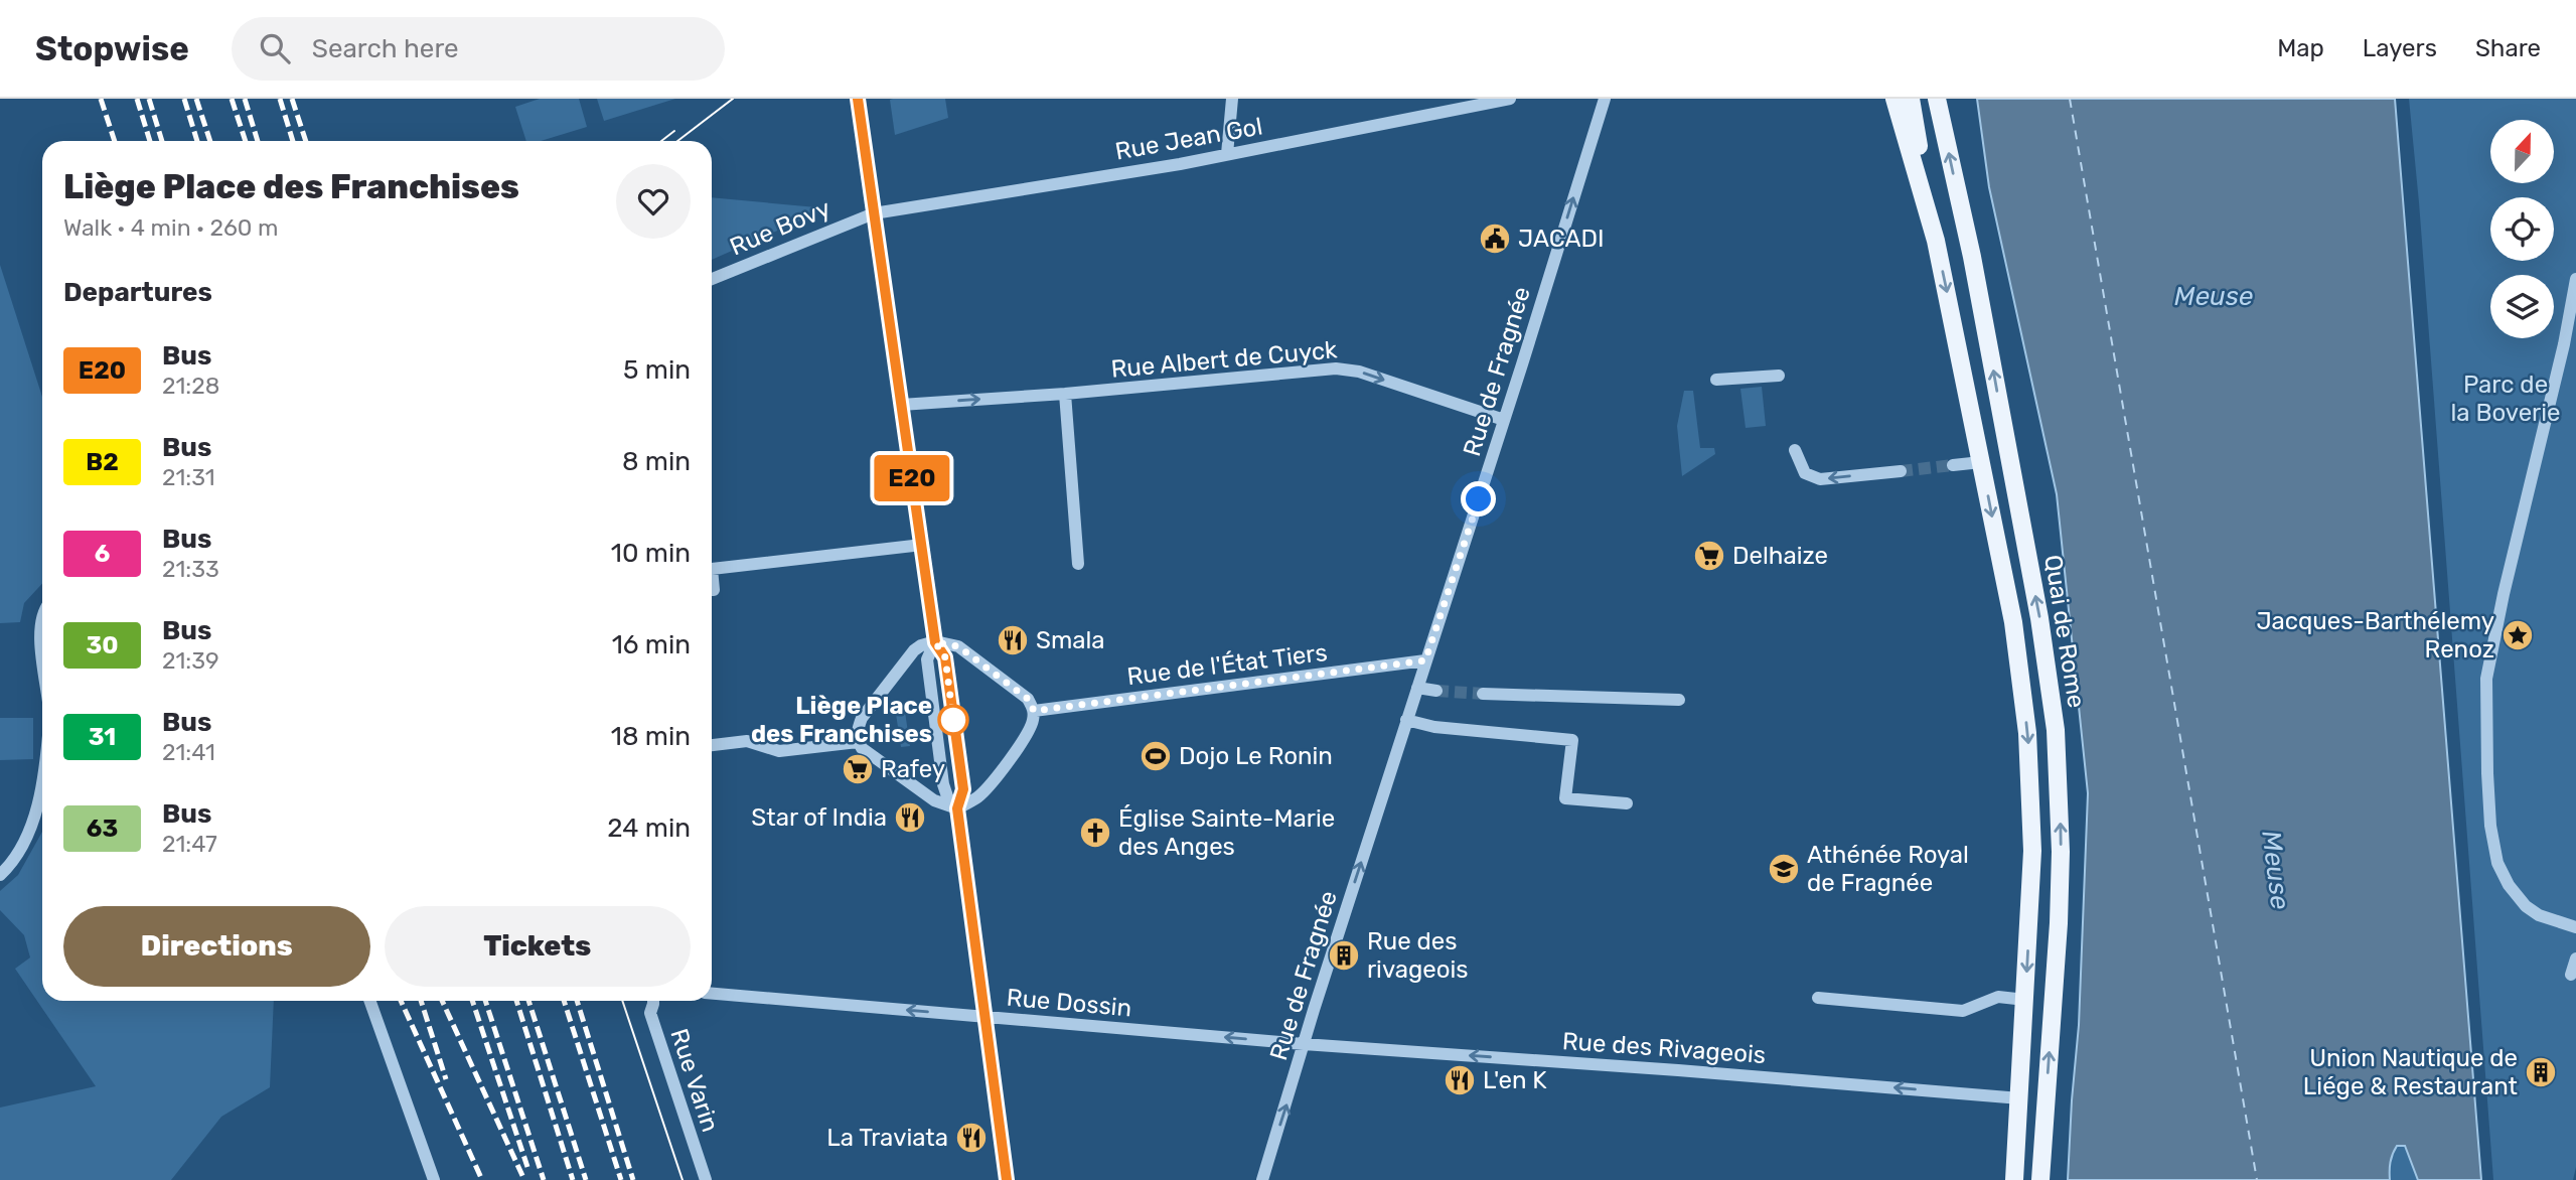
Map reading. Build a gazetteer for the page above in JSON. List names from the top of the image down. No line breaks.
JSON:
{"streets":{"main road":["Quai de Rome"],"street":["Rue Jean Gol","Rue Bovy","Rue Albert de Cuyck","Rue de Fragnée","Rue de l'État Tiers","Rue Dossin","Rue des Rivageois","Rue Varin"]},"crossings":[["Rue Jean Gol","Rue Bovy"],["Rue Albert de Cuyck","Rue de Fragnée"],["Rue de Fragnée","Rue de l'État Tiers"],["Rue de Fragnée","Rue Dossin"],["Rue de Fragnée","Rue des Rivageois"],["Quai de Rome","Rue des Rivageois"],["Rue Dossin","Rue des Rivageois"]],"one_way":["Rue Albert de Cuyck","Rue de Fragnée","Rue Dossin","Rue des Rivageois"],"water":["Meuse"],"parks":["Parc de la Boverie"],"places":{"public building":["JACADI"],"supermarket":["Delhaize","Rafey"],"place":["Jacques-Barthélemy Renoz"],"restaurant":["Smala","Star of India","L'en K","La Traviata"],"other":["Liège Place des Franchises"],"sports":["Dojo Le Ronin"],"church":["Église Sainte-Marie des Anges"],"school or university":["Athénée Royal de Fragnée"],"building":["Rue des rivageois","Union Nautique de Liége & Restaurant"]},"lines":["bus line E20"],"north":"top","page":{"header":"Stopwise","search":"Search here","nav":["Map","Layers","Share"],"on_map":"E20","heading":[["Liège Place des Franchises","Walk · 4 min · 260 m"],"Departures"],"list":[{"mark":"E20","name":"Bus","note":"21:28","value":"5 min"},{"mark":"B2","name":"Bus","note":"21:31","value":"8 min"},{"mark":"6","name":"Bus","note":"21:33","value":"10 min"},{"mark":"30","name":"Bus","note":"21:39","value":"16 min"},{"mark":"31","name":"Bus","note":"21:41","value":"18 min"},{"mark":"63","name":"Bus","note":"21:47","value":"24 min"}],"buttons":["Directions","Tickets"]}}
